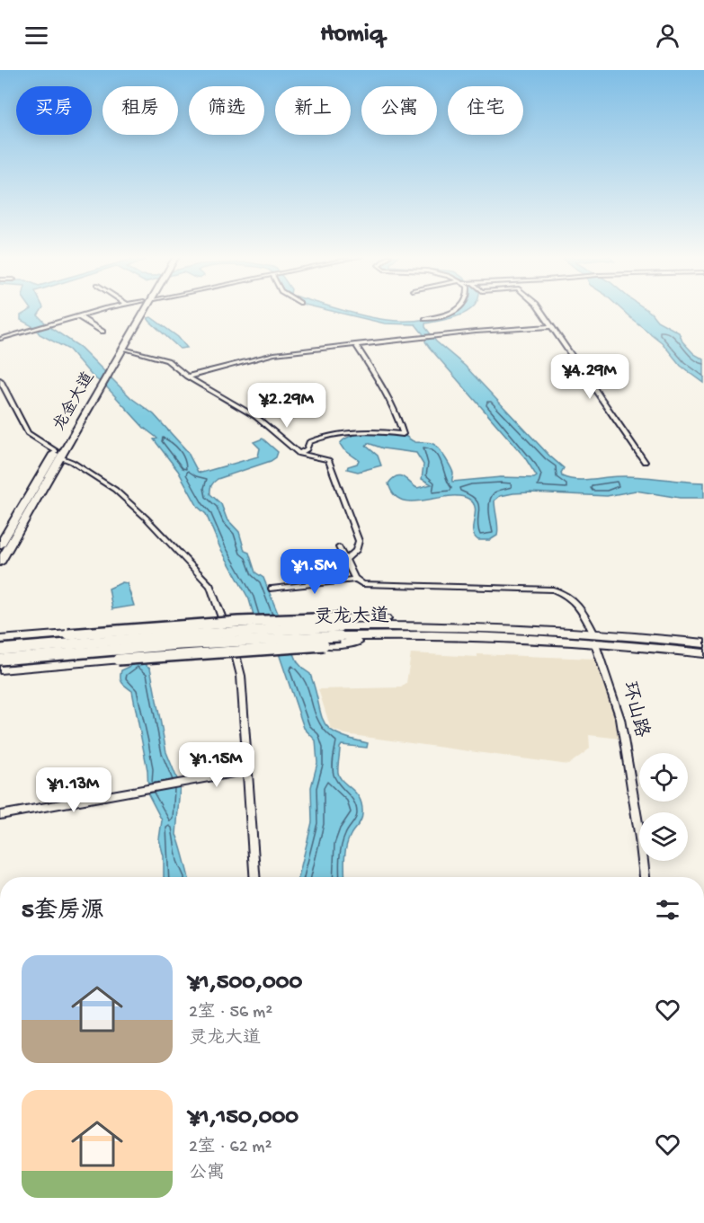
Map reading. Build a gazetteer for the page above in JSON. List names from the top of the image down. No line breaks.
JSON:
{"streets":{"main road":["龙金大道","灵龙大道"],"street":["环山路"]},"crossings":[["灵龙大道","环山路"]],"page":{"header":"Homiq","chip":["买房","租房","筛选","新上","公寓","住宅"],"price":["¥4.29M","¥2.29M","¥1.5M","¥1.15M","¥1.13M"],"heading":"5套房源","list":[{"name":"¥1,500,000","note":"2室 · 56 m² · 灵龙大道"},{"name":"¥1,150,000","note":"2室 · 62 m² · 公寓"}]}}
